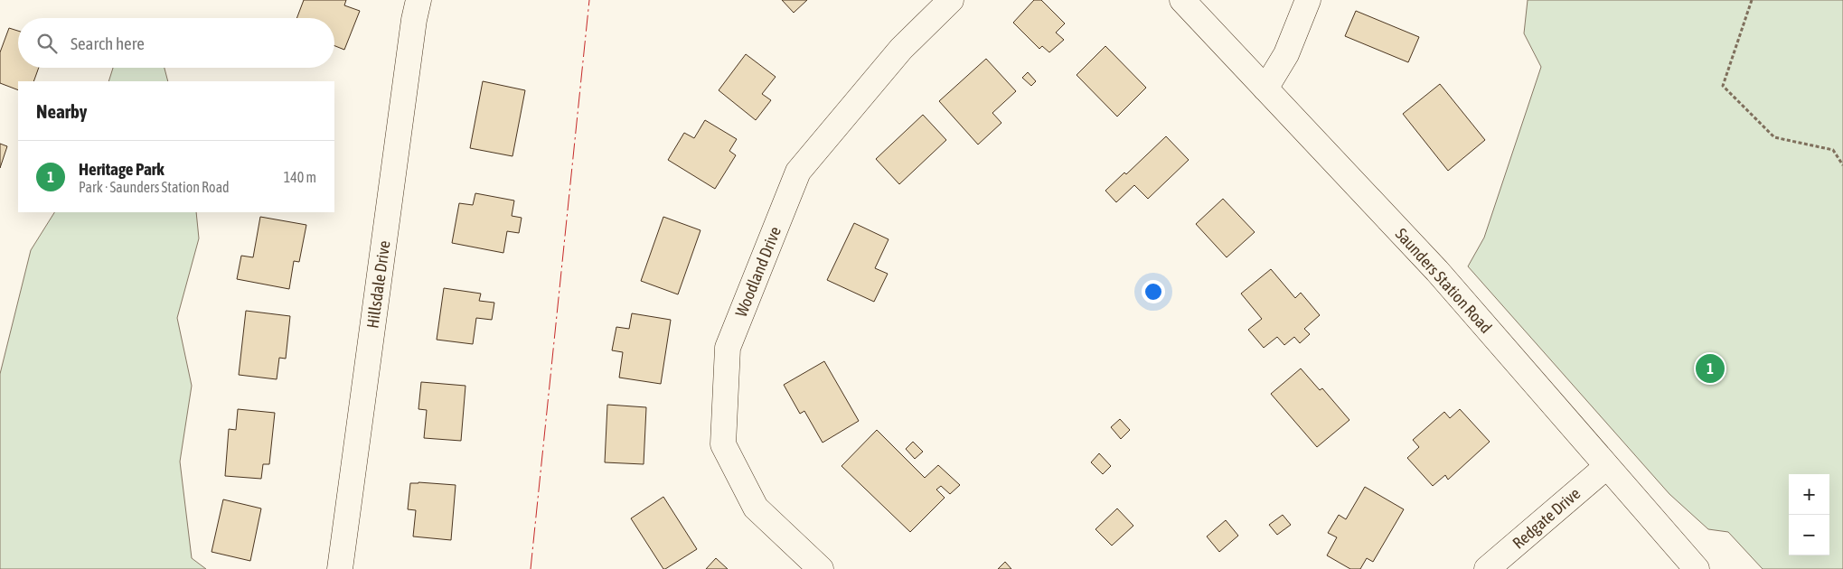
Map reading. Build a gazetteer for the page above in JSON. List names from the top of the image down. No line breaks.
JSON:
{"streets":{"street":["Woodland Drive","Saunders Station Road","Hillsdale Drive","Redgate Drive"]},"crossings":[["Saunders Station Road","Redgate Drive"]],"page":{"search":"Search here","heading":"Nearby","list":[{"mark":"1","name":"Heritage Park","note":"Park · Saunders Station Road","value":"140 m"}],"pins":"1","map_buttons":["+","−"]}}
